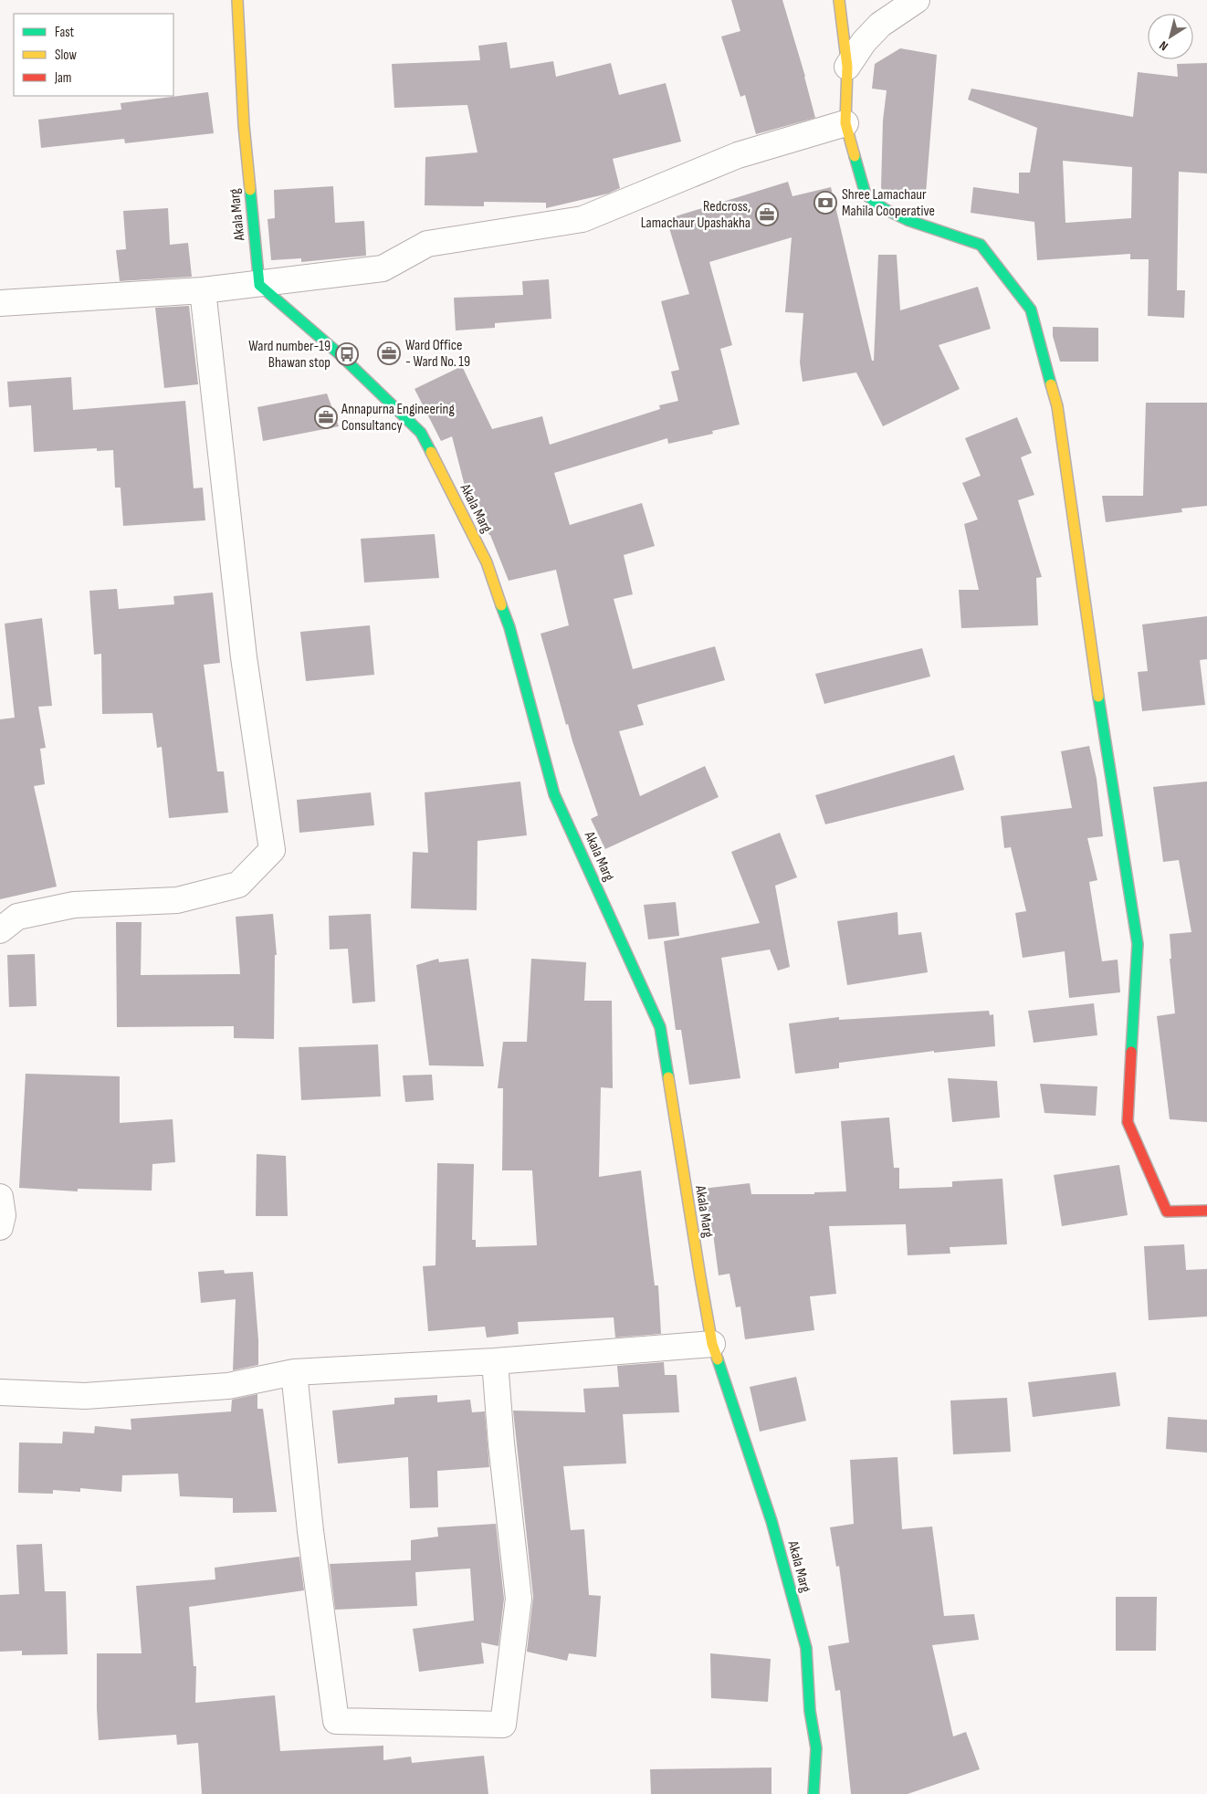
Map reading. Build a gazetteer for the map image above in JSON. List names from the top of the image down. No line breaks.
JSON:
{"streets":{"main road":["Akala Marg"]},"places":{"bank":["Shree Lamachaur Mahila Cooperative"],"office":["Redcross, Lamachaur Upashakha","Ward Office - Ward No. 19","Annapurna Engineering Consultancy"],"bus stop":["Ward number-19 Bhawan stop"]},"legend":["Fast","Slow","Jam"],"north":"bottom left"}
